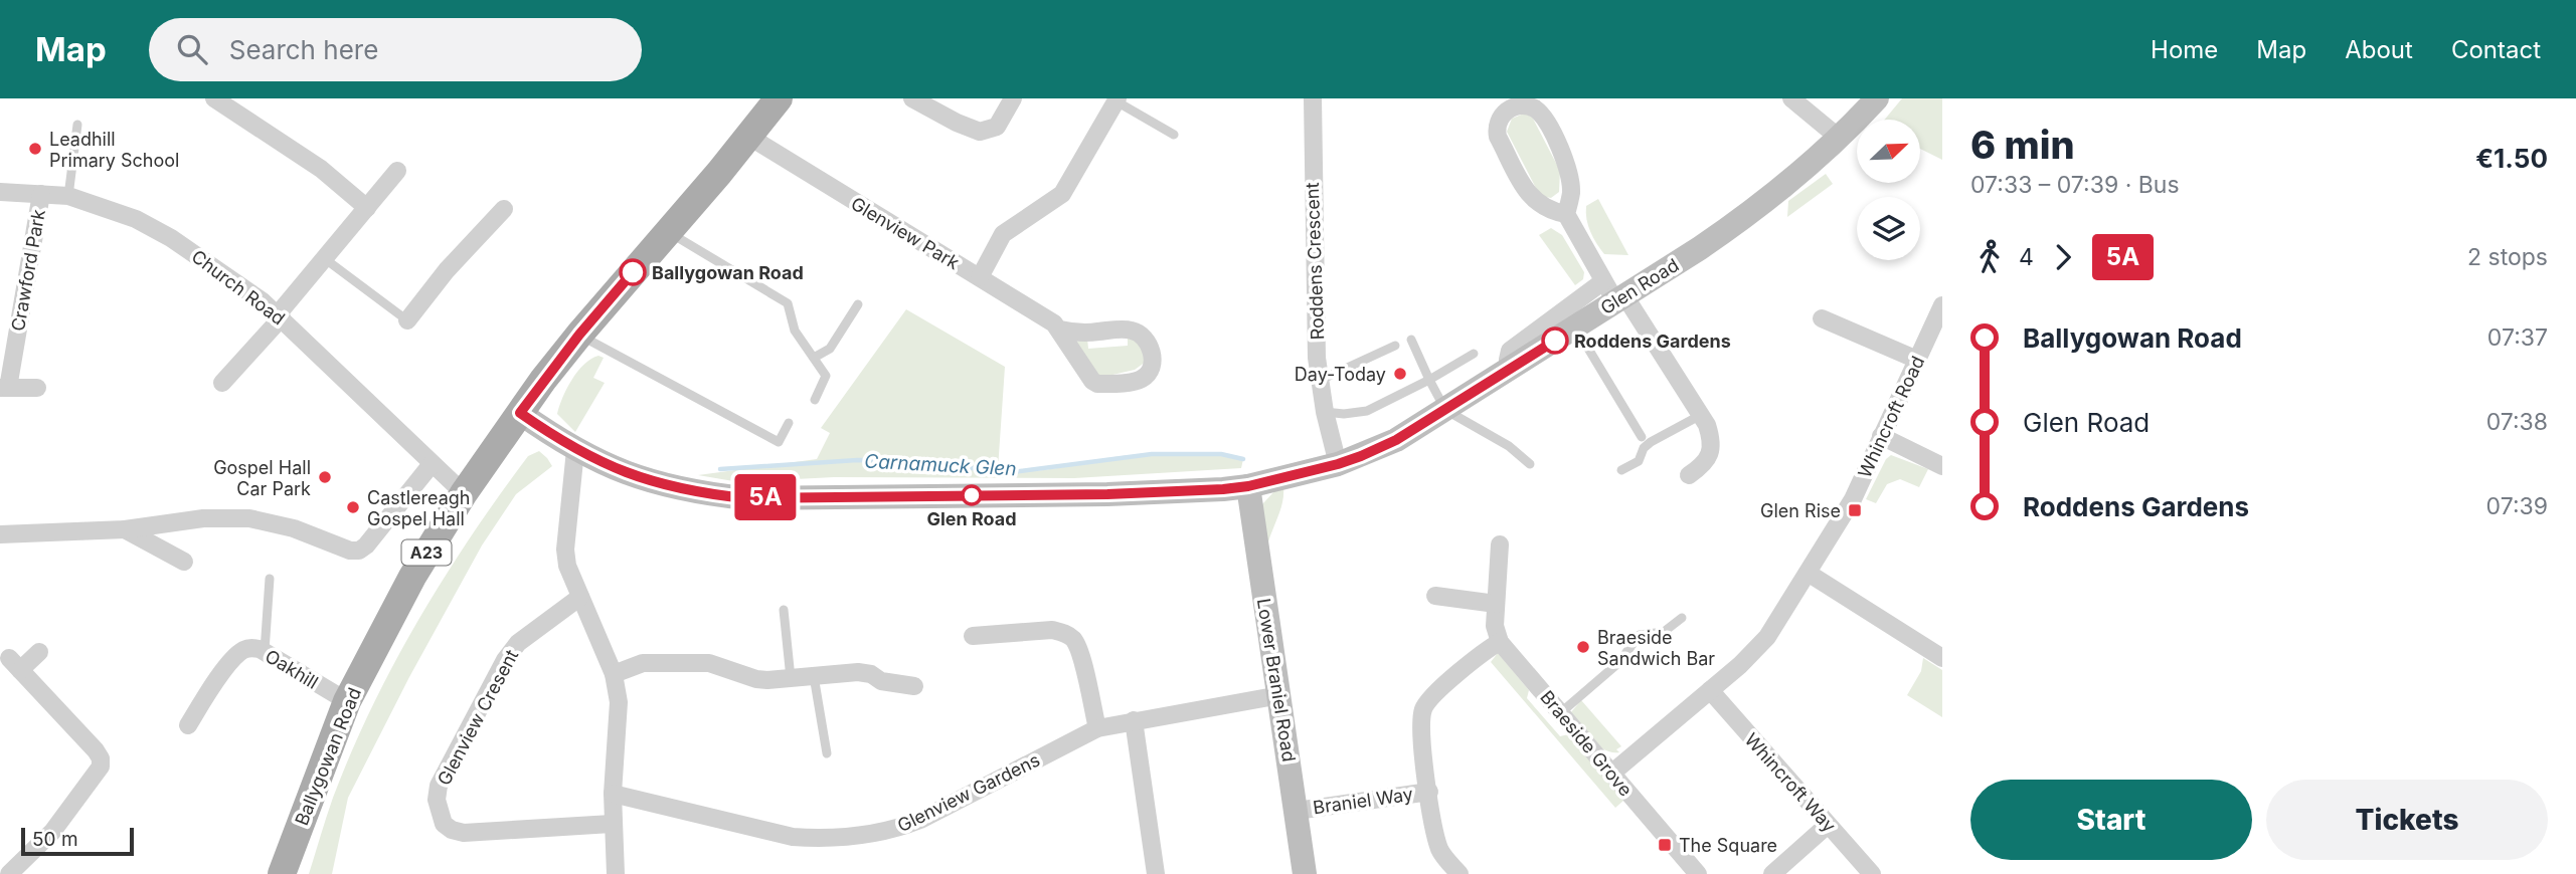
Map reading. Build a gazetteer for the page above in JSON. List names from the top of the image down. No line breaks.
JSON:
{"streets":{"main road":["A23","Ballygowan Road"],"street":["Glenview Park","Roddens Crescent","Crawford Park","Glen Road","Church Road","Whincroft Road","Oakhill","Lower Braniel Road","Glenview Cresent","Braeside Grove","Whincroft Way","Glenview Gardens","Braniel Way"]},"crossings":[["Glenview Park","Ballygowan Road"],["Roddens Crescent","Glen Road"],["Crawford Park","Church Road"],["Glen Road","Lower Braniel Road"],["Glen Road","Ballygowan Road"],["Church Road","Ballygowan Road"],["Whincroft Road","Braeside Grove"],["Whincroft Road","Whincroft Way"],["Oakhill","Ballygowan Road"],["Lower Braniel Road","Glenview Gardens"],["Lower Braniel Road","Braniel Way"]],"water":["Carnamuck Glen"],"places":{"other":["Leadhill Primary School","Ballygowan Road","Roddens Gardens","Day-Today","Gospel Hall Car Park","Glen Road","Castlereagh Gospel Hall","Braeside Sandwich Bar"],"transit":["Glen Rise","The Square"]},"lines":["bus line 5A"],"scale_bar":"50 m","north":"top right","page":{"header":"Map","search":"Search here","nav":["Home","Map","About","Contact"],"on_map":"5A","heading":["6 min","07:33 – 07:39 · Bus","€1.50"],"legs":["4","5A","2 stops"],"list":[{"name":"Ballygowan Road","value":"07:37"},{"name":"Glen Road","value":"07:38"},{"name":"Roddens Gardens","value":"07:39"}],"buttons":["Start","Tickets"],"scale":"50 m"}}
